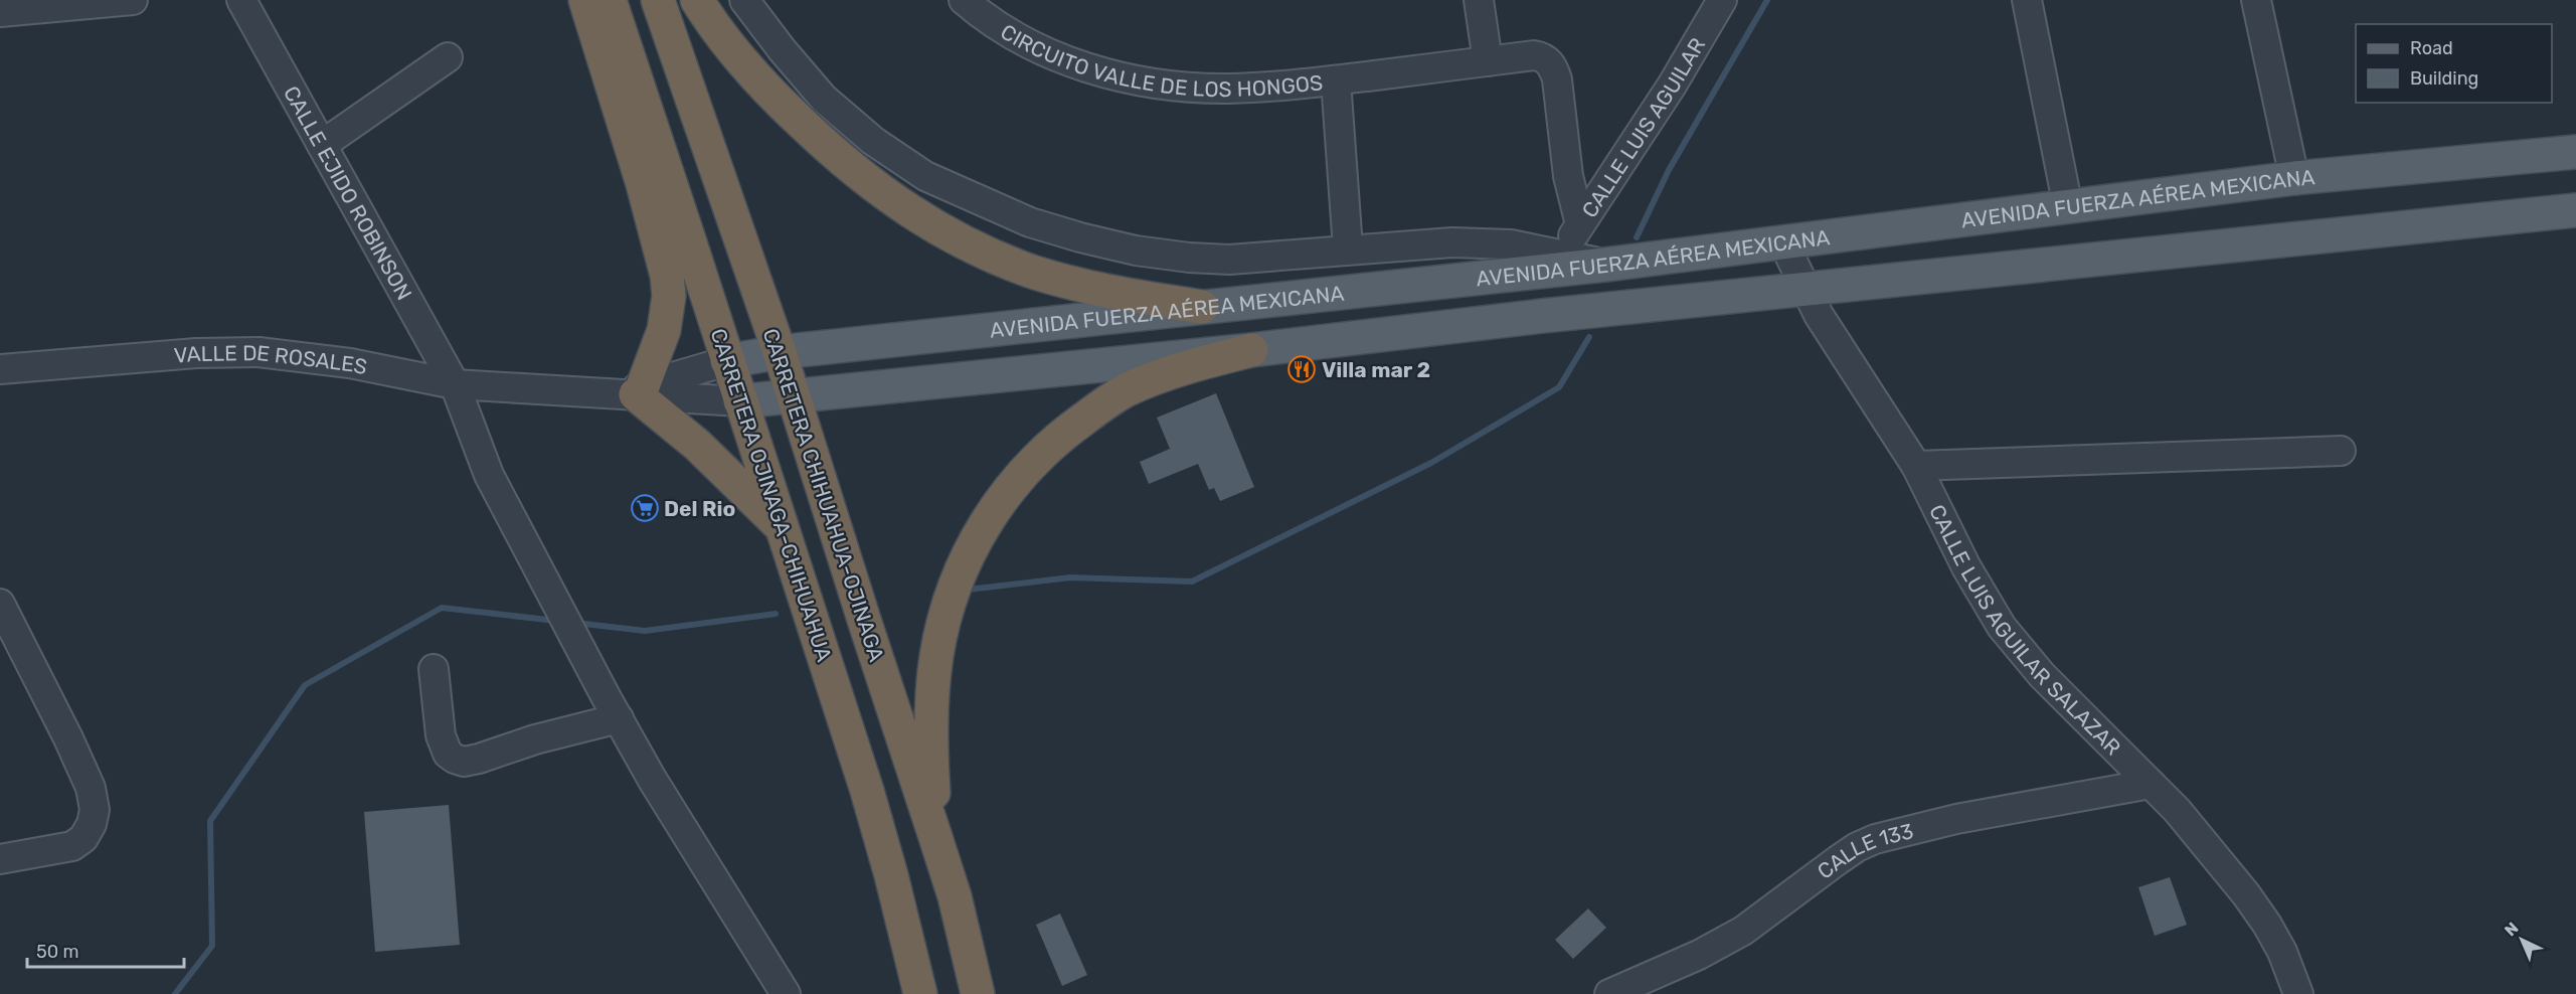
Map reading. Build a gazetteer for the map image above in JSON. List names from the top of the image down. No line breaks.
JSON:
{"streets":{"highway":["CARRETERA OJINAGA-CHIHUAHUA","CARRETERA CHIHUAHUA-OJINAGA"],"main road":["AVENIDA FUERZA AÉREA MEXICANA"],"street":["CIRCUITO VALLE DE LOS HONGOS","CALLE LUIS AGUILAR","CALLE EJIDO ROBINSON","VALLE DE ROSALES","CALLE LUIS AGUILAR SALAZAR","CALLE 133"]},"crossings":[["CIRCUITO VALLE DE LOS HONGOS","CALLE LUIS AGUILAR"],["CALLE EJIDO ROBINSON","VALLE DE ROSALES"],["AVENIDA FUERZA AÉREA MEXICANA","VALLE DE ROSALES"],["AVENIDA FUERZA AÉREA MEXICANA","CARRETERA OJINAGA-CHIHUAHUA"],["AVENIDA FUERZA AÉREA MEXICANA","CARRETERA CHIHUAHUA-OJINAGA"],["AVENIDA FUERZA AÉREA MEXICANA","CALLE LUIS AGUILAR SALAZAR"],["VALLE DE ROSALES","CARRETERA OJINAGA-CHIHUAHUA"],["CALLE LUIS AGUILAR SALAZAR","CALLE 133"]],"places":{"restaurant":["Villa mar 2"],"supermarket":["Del Rio"]},"legend":["Road","Building"],"scale_bar":"50 m","north":"top left"}
